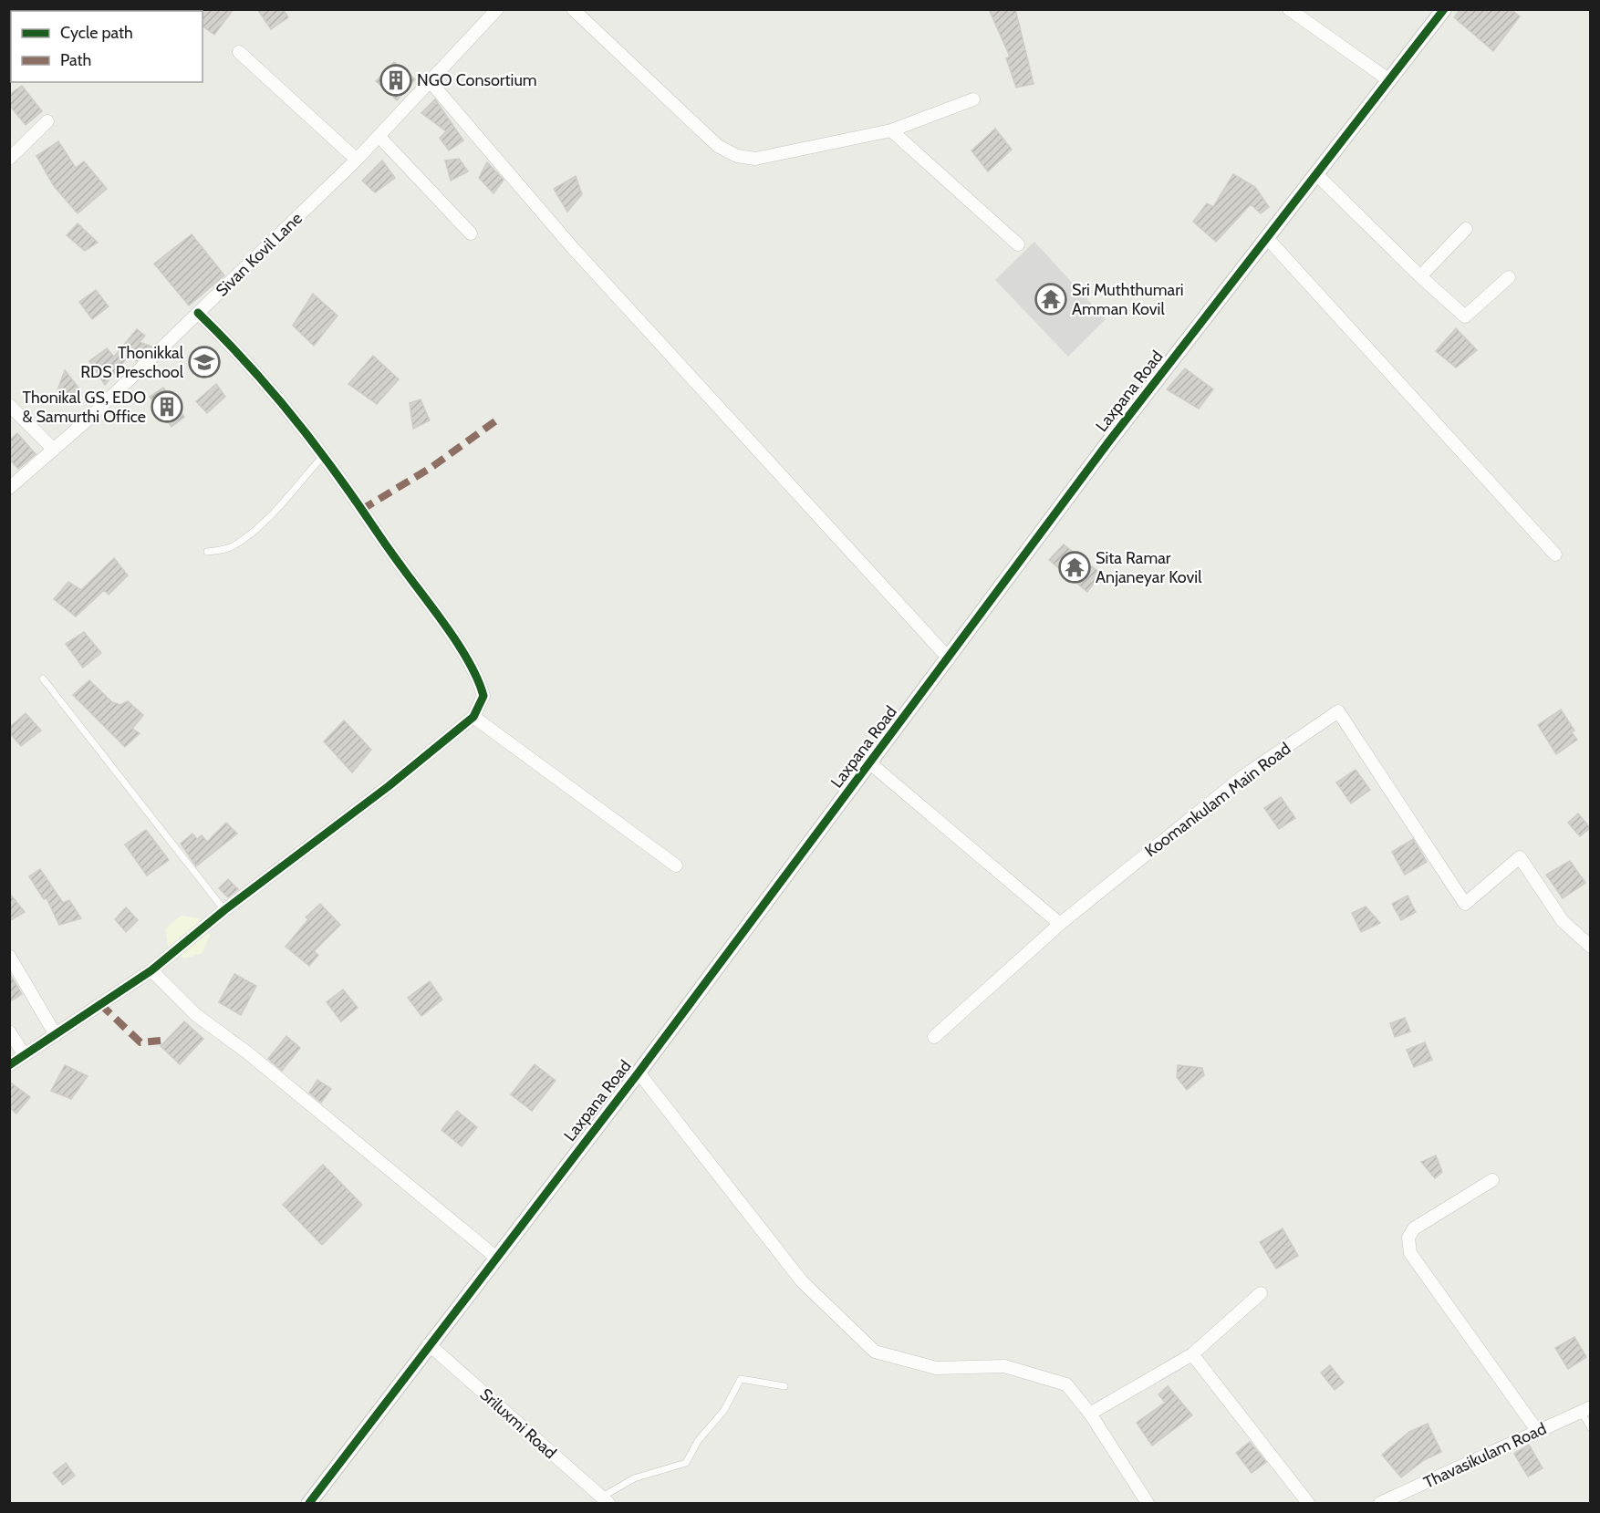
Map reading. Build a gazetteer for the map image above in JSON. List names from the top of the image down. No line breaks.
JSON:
{"streets":{"street":["Sivan Kovil Lane","Laxpana Road","Koomankulam Main Road","Sriluxmi Road","Thavasikulam Road"]},"crossings":[["Laxpana Road","Sriluxmi Road"]],"places":{"building":["NGO Consortium","Thonikal GS, EDO & Samurthi Office"],"temple":["Sri Muththumari Amman Kovil","Sita Ramar Anjaneyar Kovil"],"school or university":["Thonikkal RDS Preschool"]},"legend":["Cycle path","Path"]}
